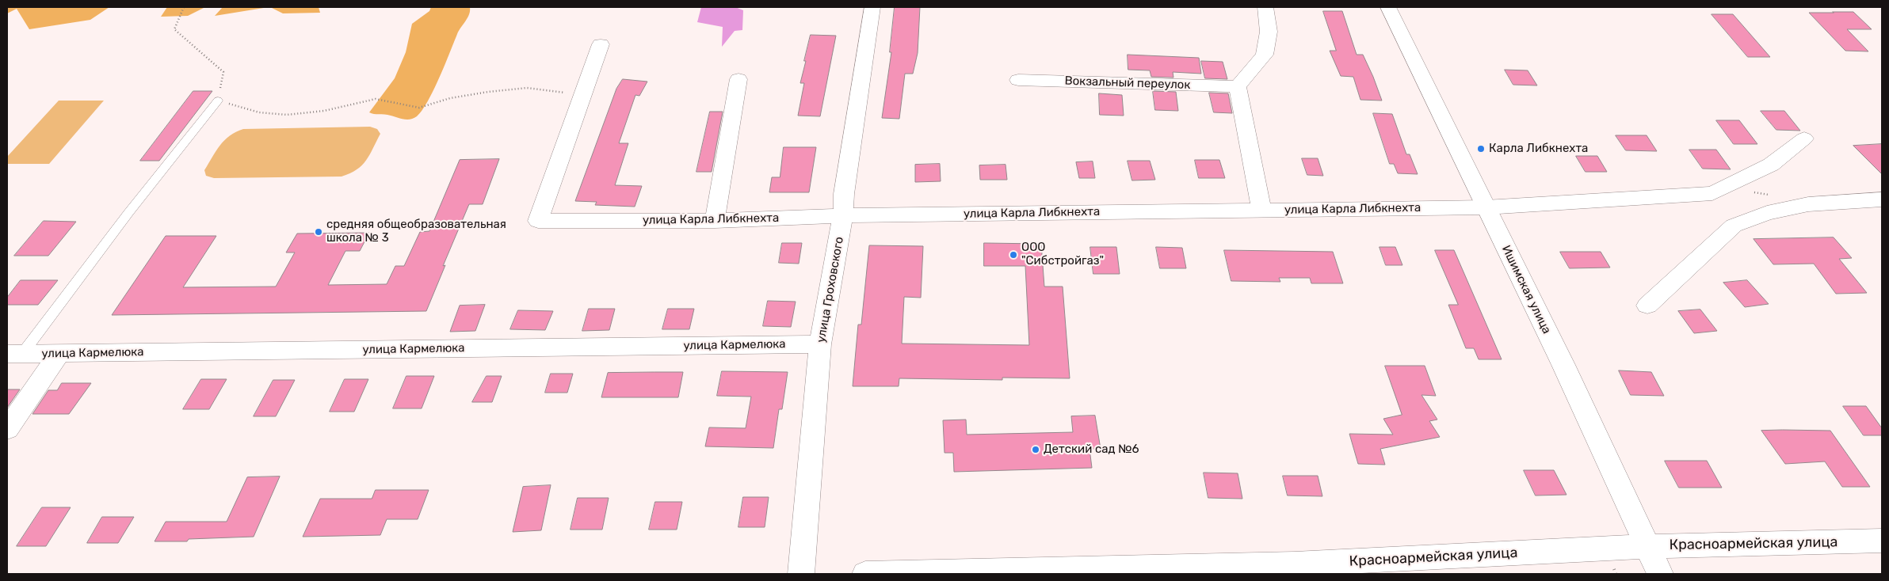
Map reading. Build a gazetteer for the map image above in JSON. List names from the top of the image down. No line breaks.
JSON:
{"streets":{"street":["Вокзальный переулок","улица Карла Либкнехта","улица Гроховского","Ишимская улица","улица Кармелюка","Красноармейская улица"]},"crossings":[["улица Карла Либкнехта","улица Гроховского"],["улица Карла Либкнехта","Ишимская улица"],["улица Гроховского","улица Кармелюка"],["Ишимская улица","Красноармейская улица"]],"places":["Карла Либкнехта","средняя общеобразовательная школа № 3","ООО \"Сибстройгаз\"","Детский сад №6"]}
